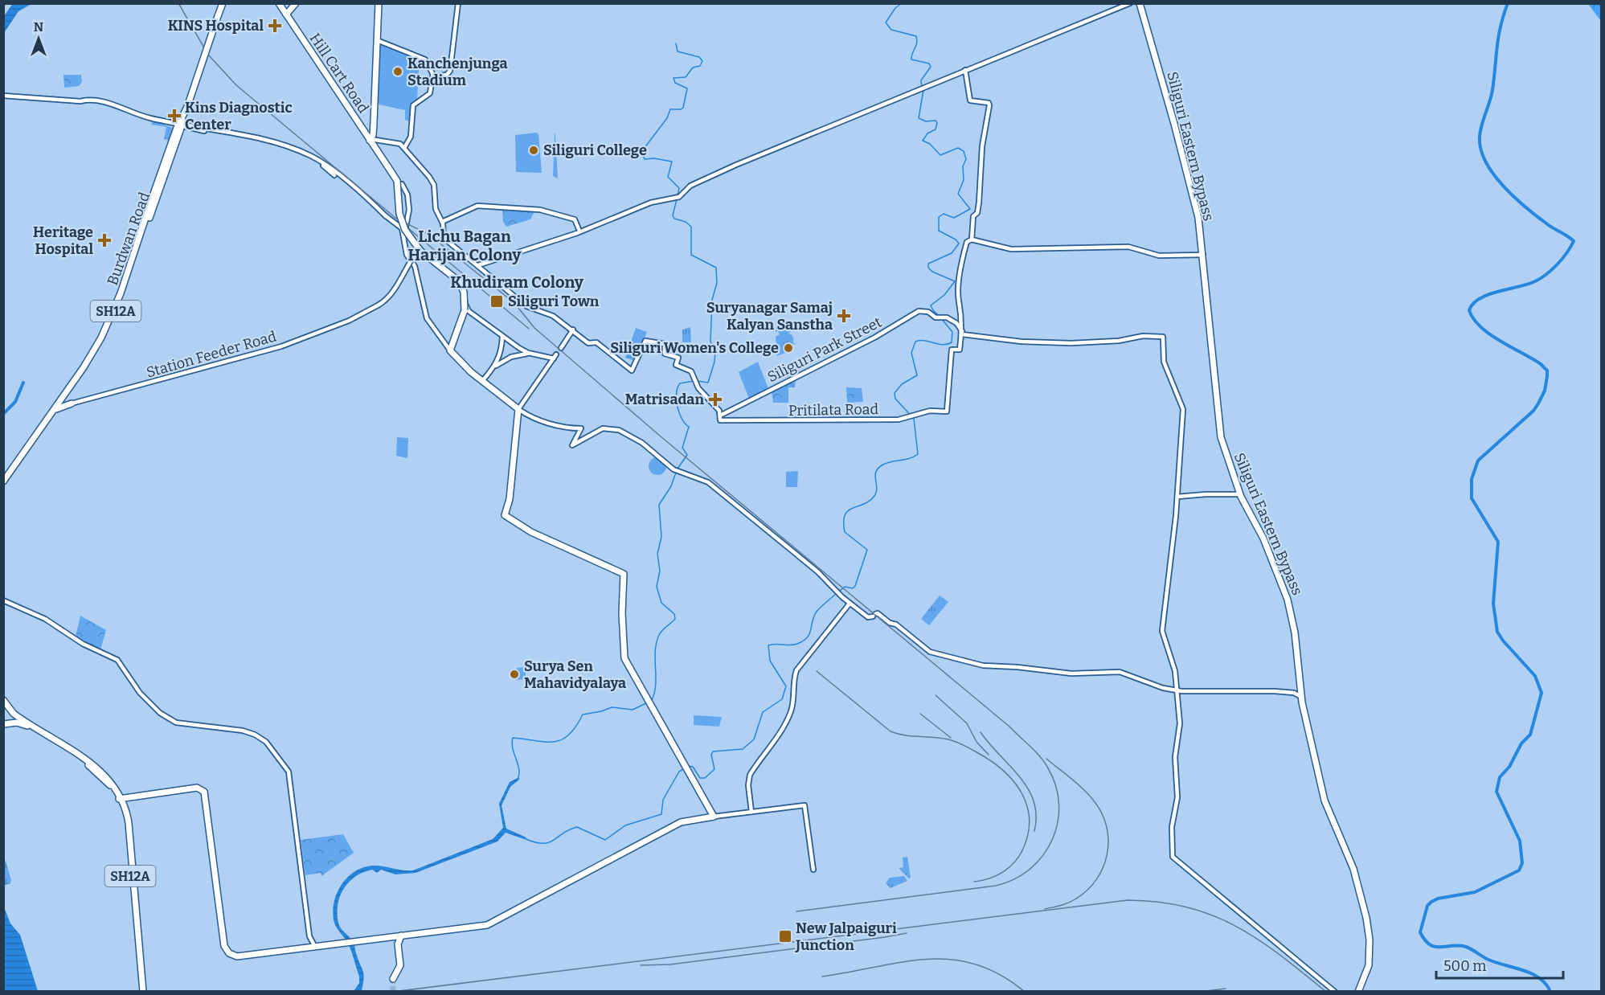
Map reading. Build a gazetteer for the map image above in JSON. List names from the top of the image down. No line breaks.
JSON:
{"streets":{"main road":["Hill Cart Road","Siliguri Eastern Bypass","Burdwan Road","SH12A"],"street":["Siliguri Park Street","Station Feeder Road","Pritilata Road"]},"crossings":[["Hill Cart Road","Station Feeder Road"],["Siliguri Park Street","Pritilata Road"]],"districts":["Lichu Bagan Harijan Colony","Khudiram Colony"],"places":{"health":["KINS Hospital","Kins Diagnostic Center","Heritage Hospital","Suryanagar Samaj Kalyan Sanstha","Matrisadan"],"other":["Kanchenjunga Stadium","Siliguri College","Siliguri Women's College","Surya Sen Mahavidyalaya"],"transit":["Siliguri Town","New Jalpaiguri Junction"]},"scale_bar":"500 m","north":"top"}
